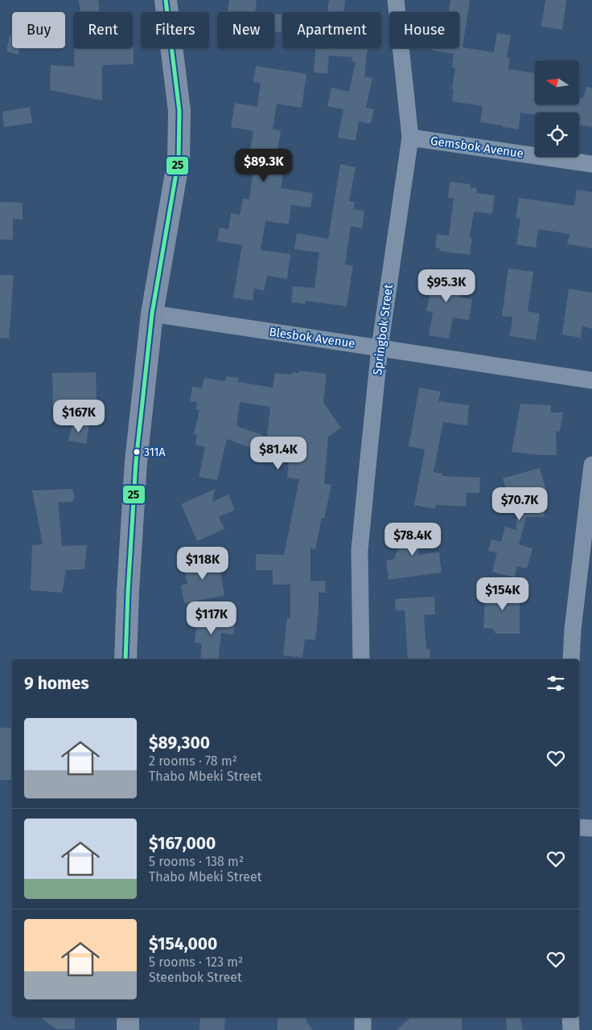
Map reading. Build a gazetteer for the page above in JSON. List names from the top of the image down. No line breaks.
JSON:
{"streets":{"street":["Gemsbok Avenue","Springbok Street","Blesbok Avenue"]},"crossings":[["Gemsbok Avenue","Springbok Street"],["Springbok Street","Blesbok Avenue"]],"places":["311A"],"lines":["transit line 25"],"north":"left","page":{"chip":["Buy","Rent","Filters","New","Apartment","House"],"price":["$89.3K","$95.3K","$167K","$81.4K","$70.7K","$78.4K","$118K","$154K","$117K"],"heading":"9 homes","list":[{"name":"$89,300","note":"2 rooms · 78 m² · Thabo Mbeki Street"},{"name":"$167,000","note":"5 rooms · 138 m² · Thabo Mbeki Street"},{"name":"$154,000","note":"5 rooms · 123 m² · Steenbok Street"}]}}
